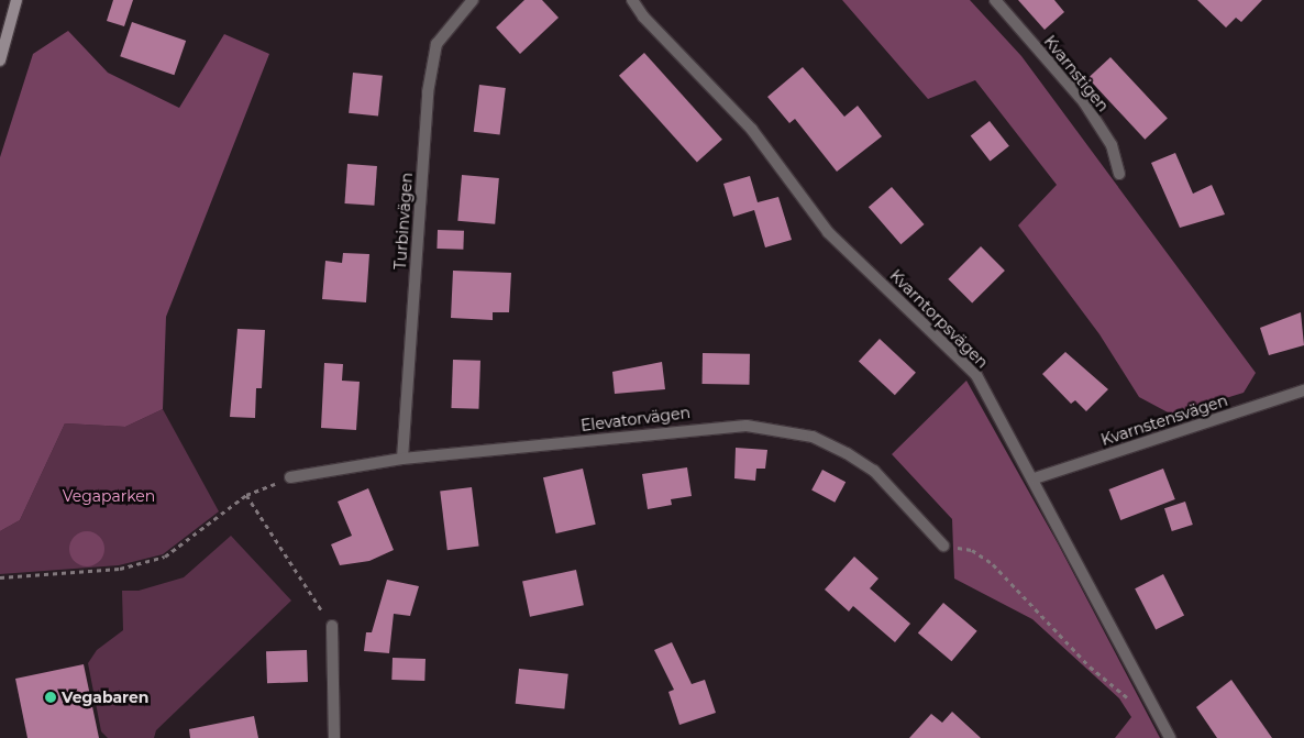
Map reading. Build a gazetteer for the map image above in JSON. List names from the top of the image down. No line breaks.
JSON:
{"streets":{"street":["Kvarnstigen","Turbinvägen","Kvarntorpsvägen","Elevatorvägen","Kvarnstensvägen"]},"crossings":[["Turbinvägen","Elevatorvägen"],["Kvarntorpsvägen","Kvarnstensvägen"]],"parks":["Vegaparken"],"places":["Vegabaren"]}
